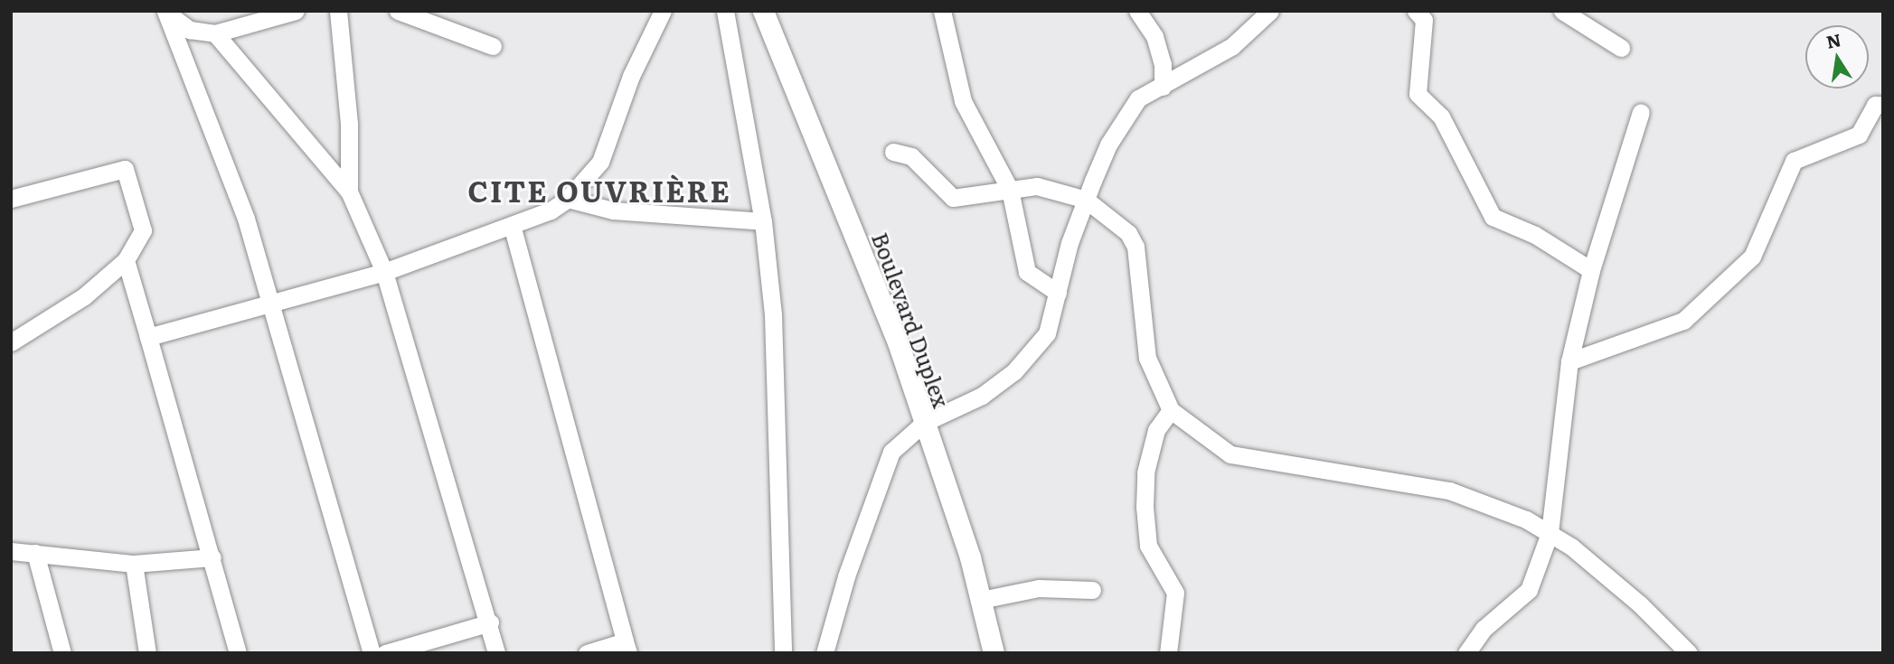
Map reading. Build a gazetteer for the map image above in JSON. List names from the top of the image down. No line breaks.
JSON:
{"streets":{"street":["Boulevard Duplex"]},"districts":["CITE OUVRIÈRE"],"north":"top"}
